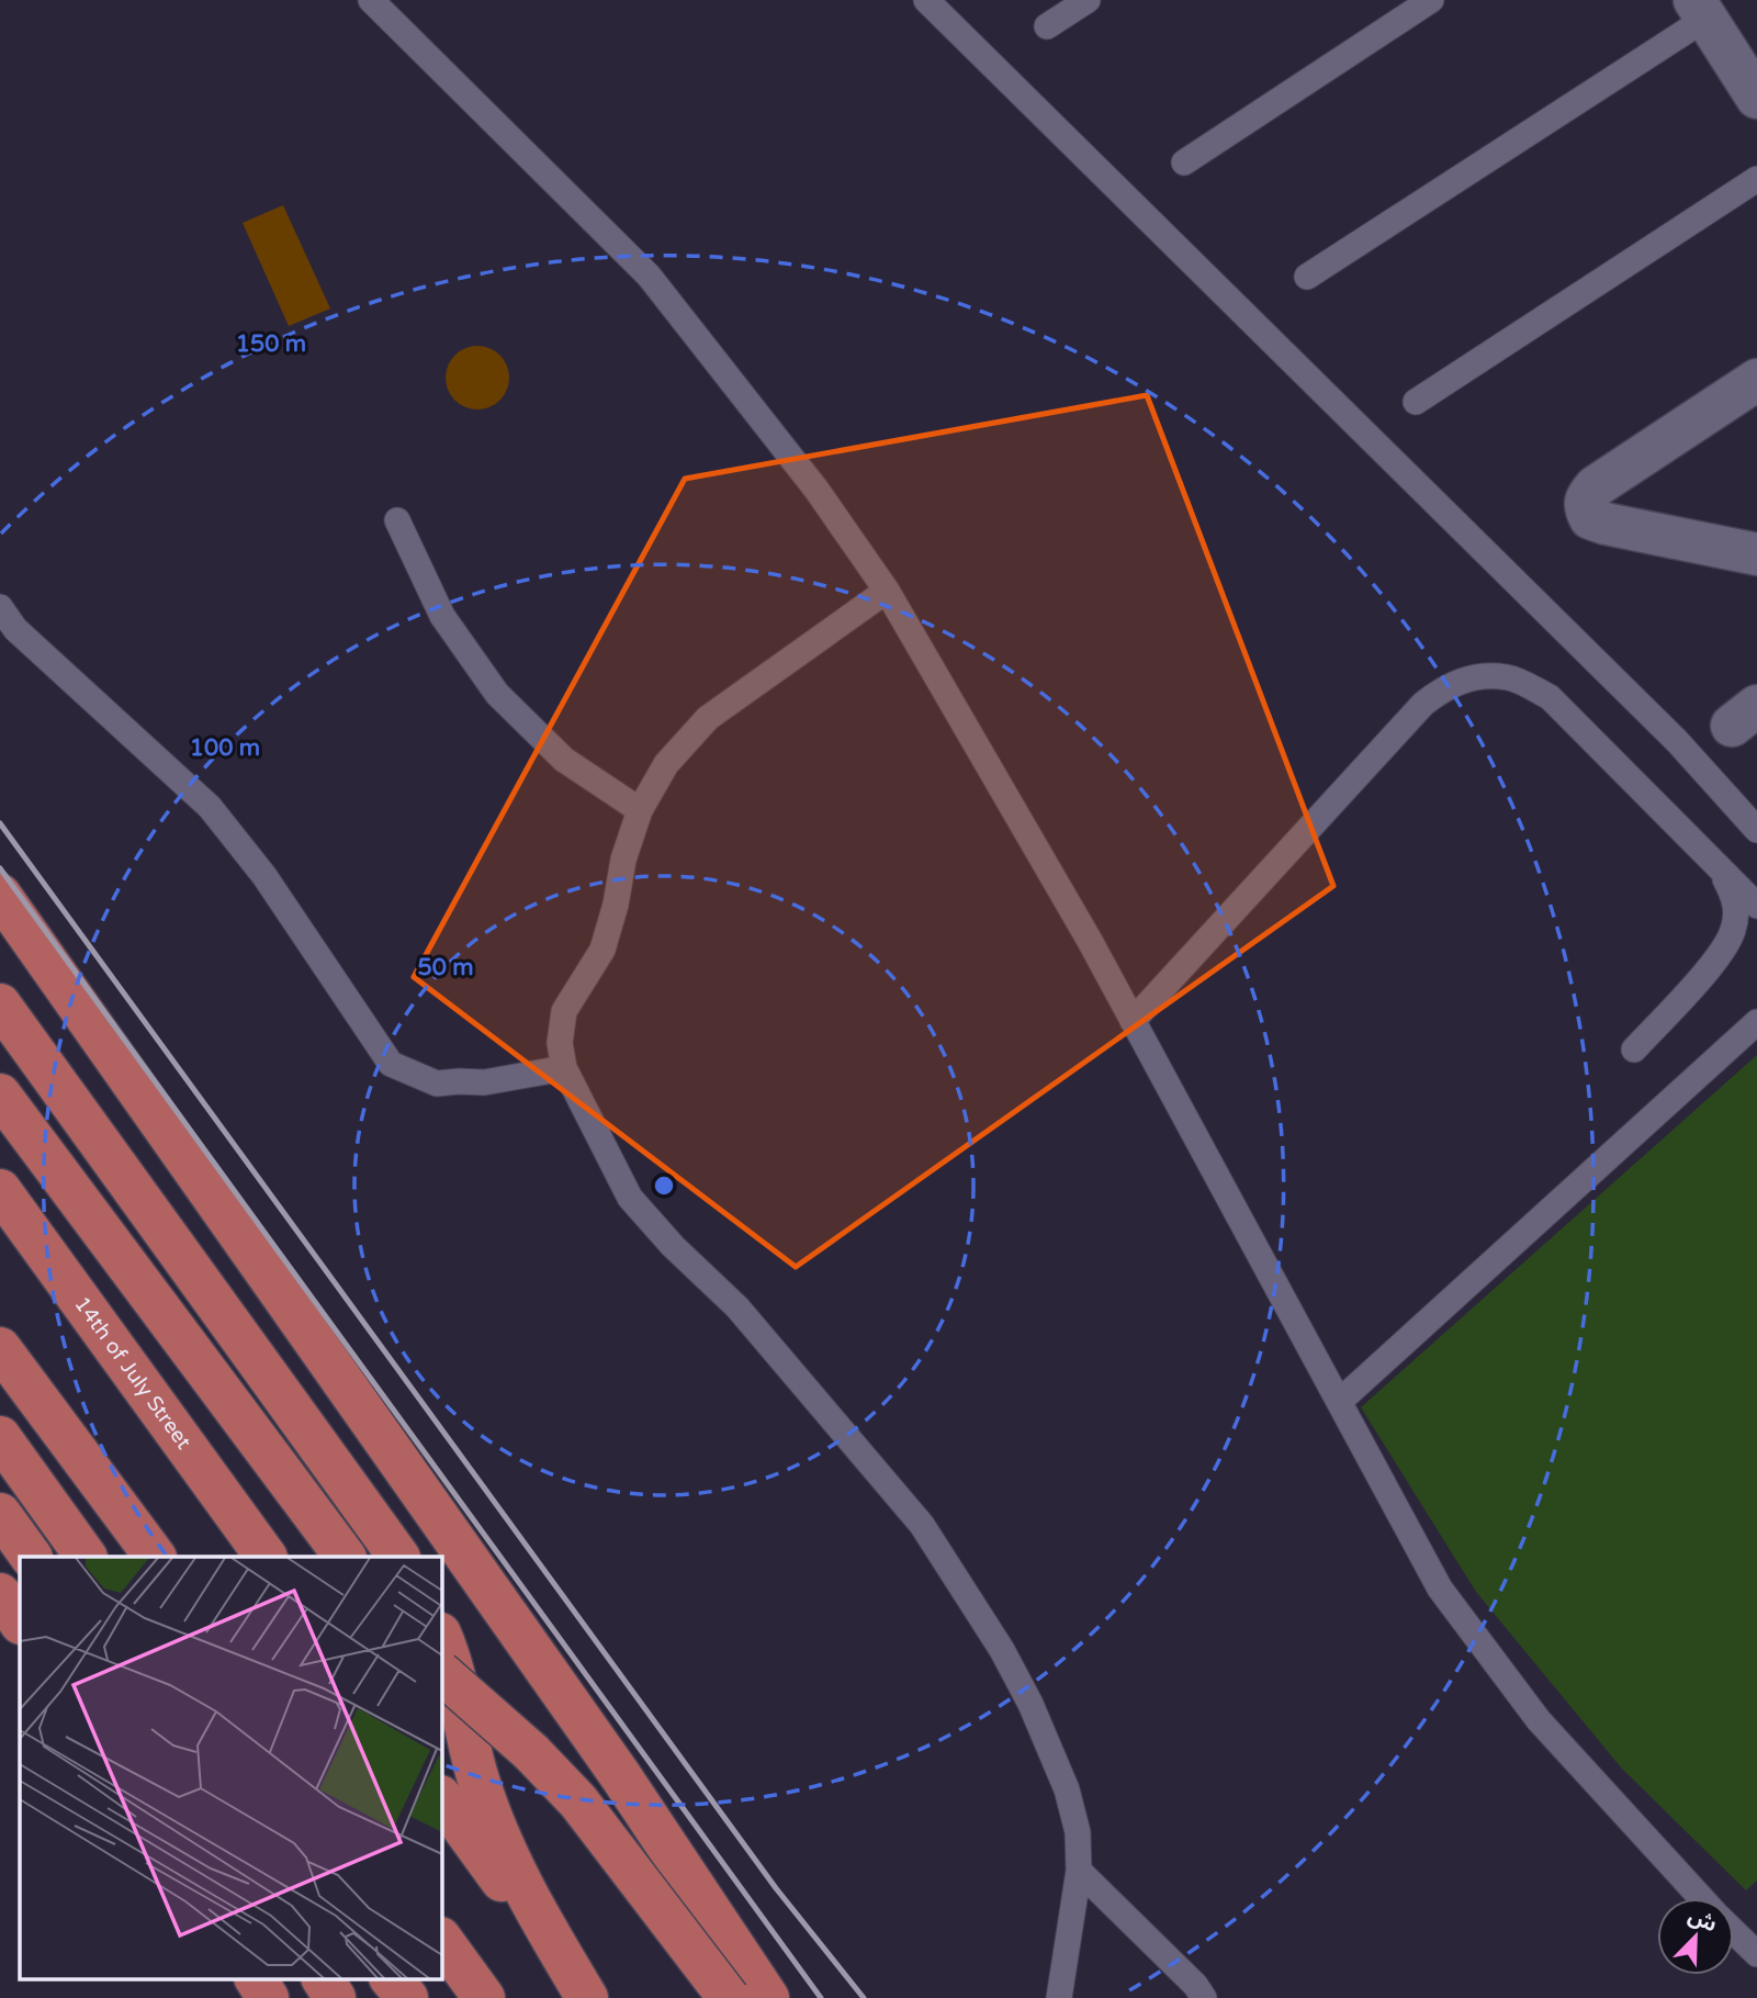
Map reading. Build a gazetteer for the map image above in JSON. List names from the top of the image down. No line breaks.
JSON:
{"streets":{"main road":["14th of July Street"]},"north":"top right","rings":["150 m","100 m","50 m"]}
